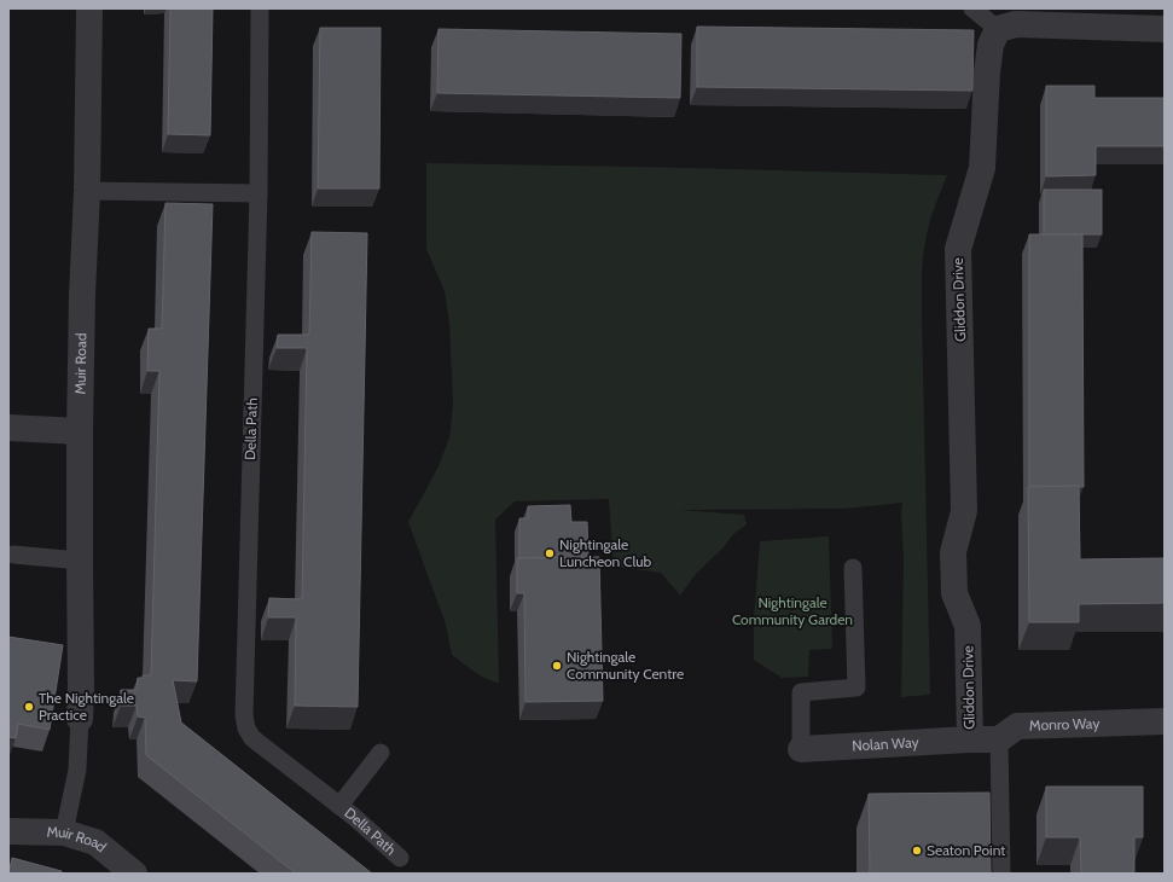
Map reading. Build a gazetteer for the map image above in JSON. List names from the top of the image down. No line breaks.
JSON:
{"streets":{"street":["Gliddon Drive","Muir Road","Monro Way","Nolan Way"],"lane":["Della Path"]},"crossings":[["Gliddon Drive","Nolan Way"]],"parks":["Nightingale Community Garden"],"places":["Nightingale Luncheon Club","Nightingale Community Centre","The Nightingale Practice","Seaton Point"]}
